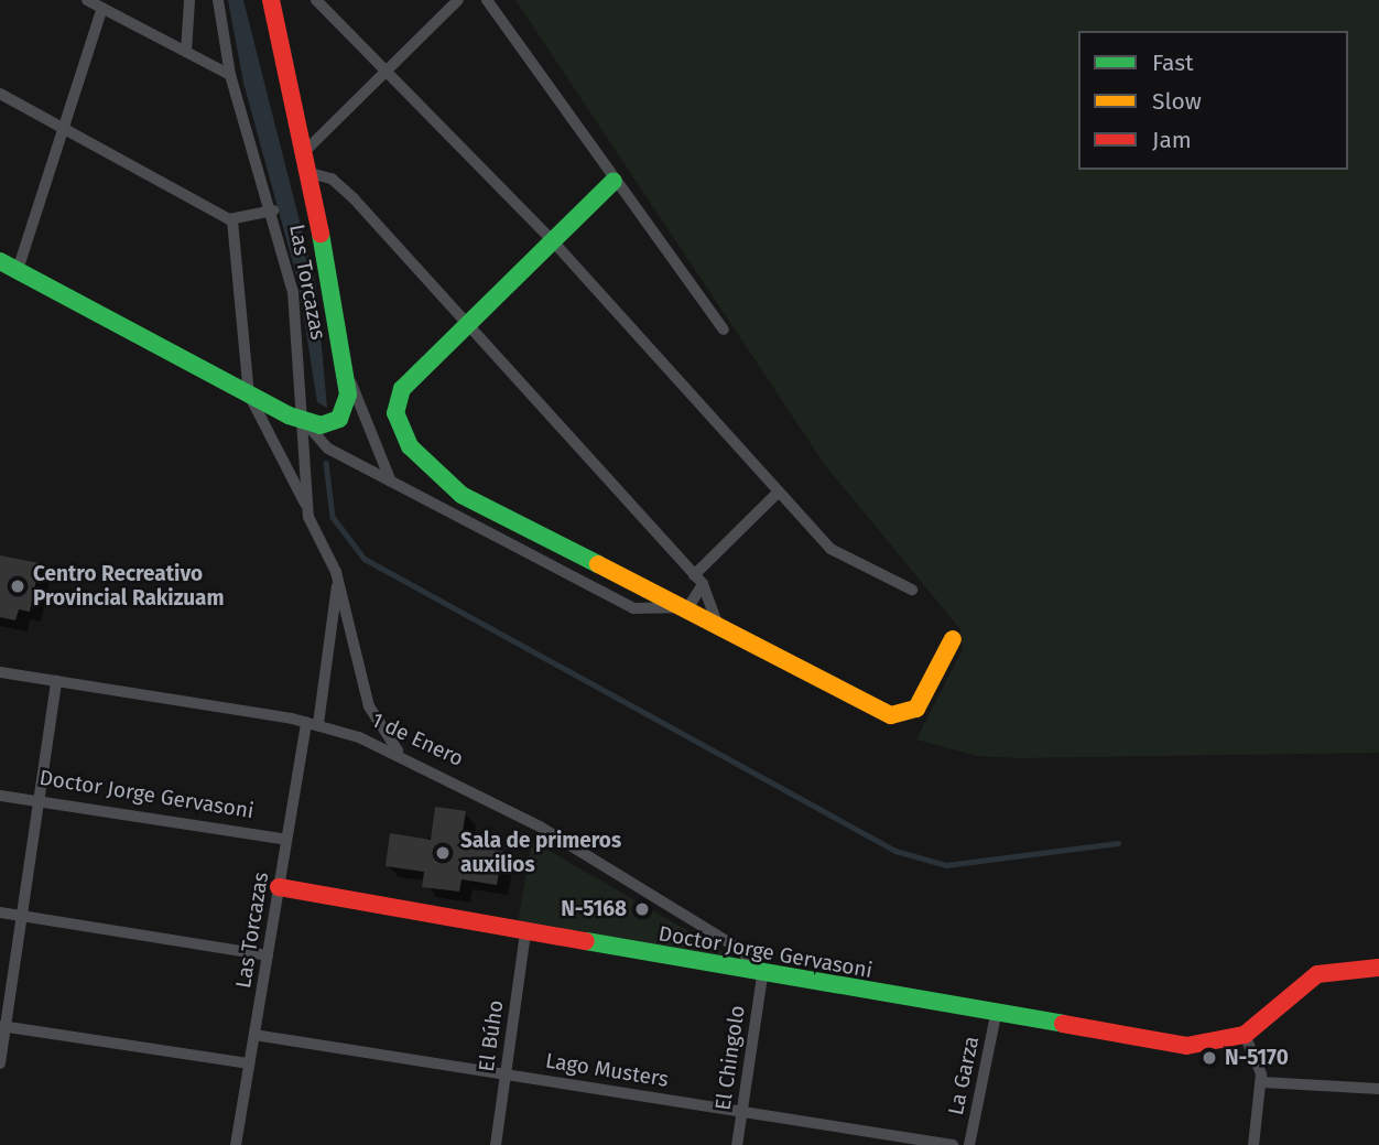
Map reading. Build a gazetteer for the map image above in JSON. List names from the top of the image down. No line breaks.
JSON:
{"streets":{"street":["Las Torcazas","1 de Enero","Doctor Jorge Gervasoni","El Búho","El Chingolo","Lago Musters","La Garza"]},"crossings":[["Las Torcazas","1 de Enero"],["Las Torcazas","Doctor Jorge Gervasoni"],["Las Torcazas","Lago Musters"],["1 de Enero","Doctor Jorge Gervasoni"],["1 de Enero","El Chingolo"],["Doctor Jorge Gervasoni","El Búho"],["Doctor Jorge Gervasoni","El Chingolo"],["Doctor Jorge Gervasoni","La Garza"],["El Búho","Lago Musters"],["El Chingolo","Lago Musters"]],"places":["Centro Recreativo Provincial Rakizuam","Sala de primeros auxilios","N-5168","N-5170"],"legend":["Fast","Slow","Jam"]}
